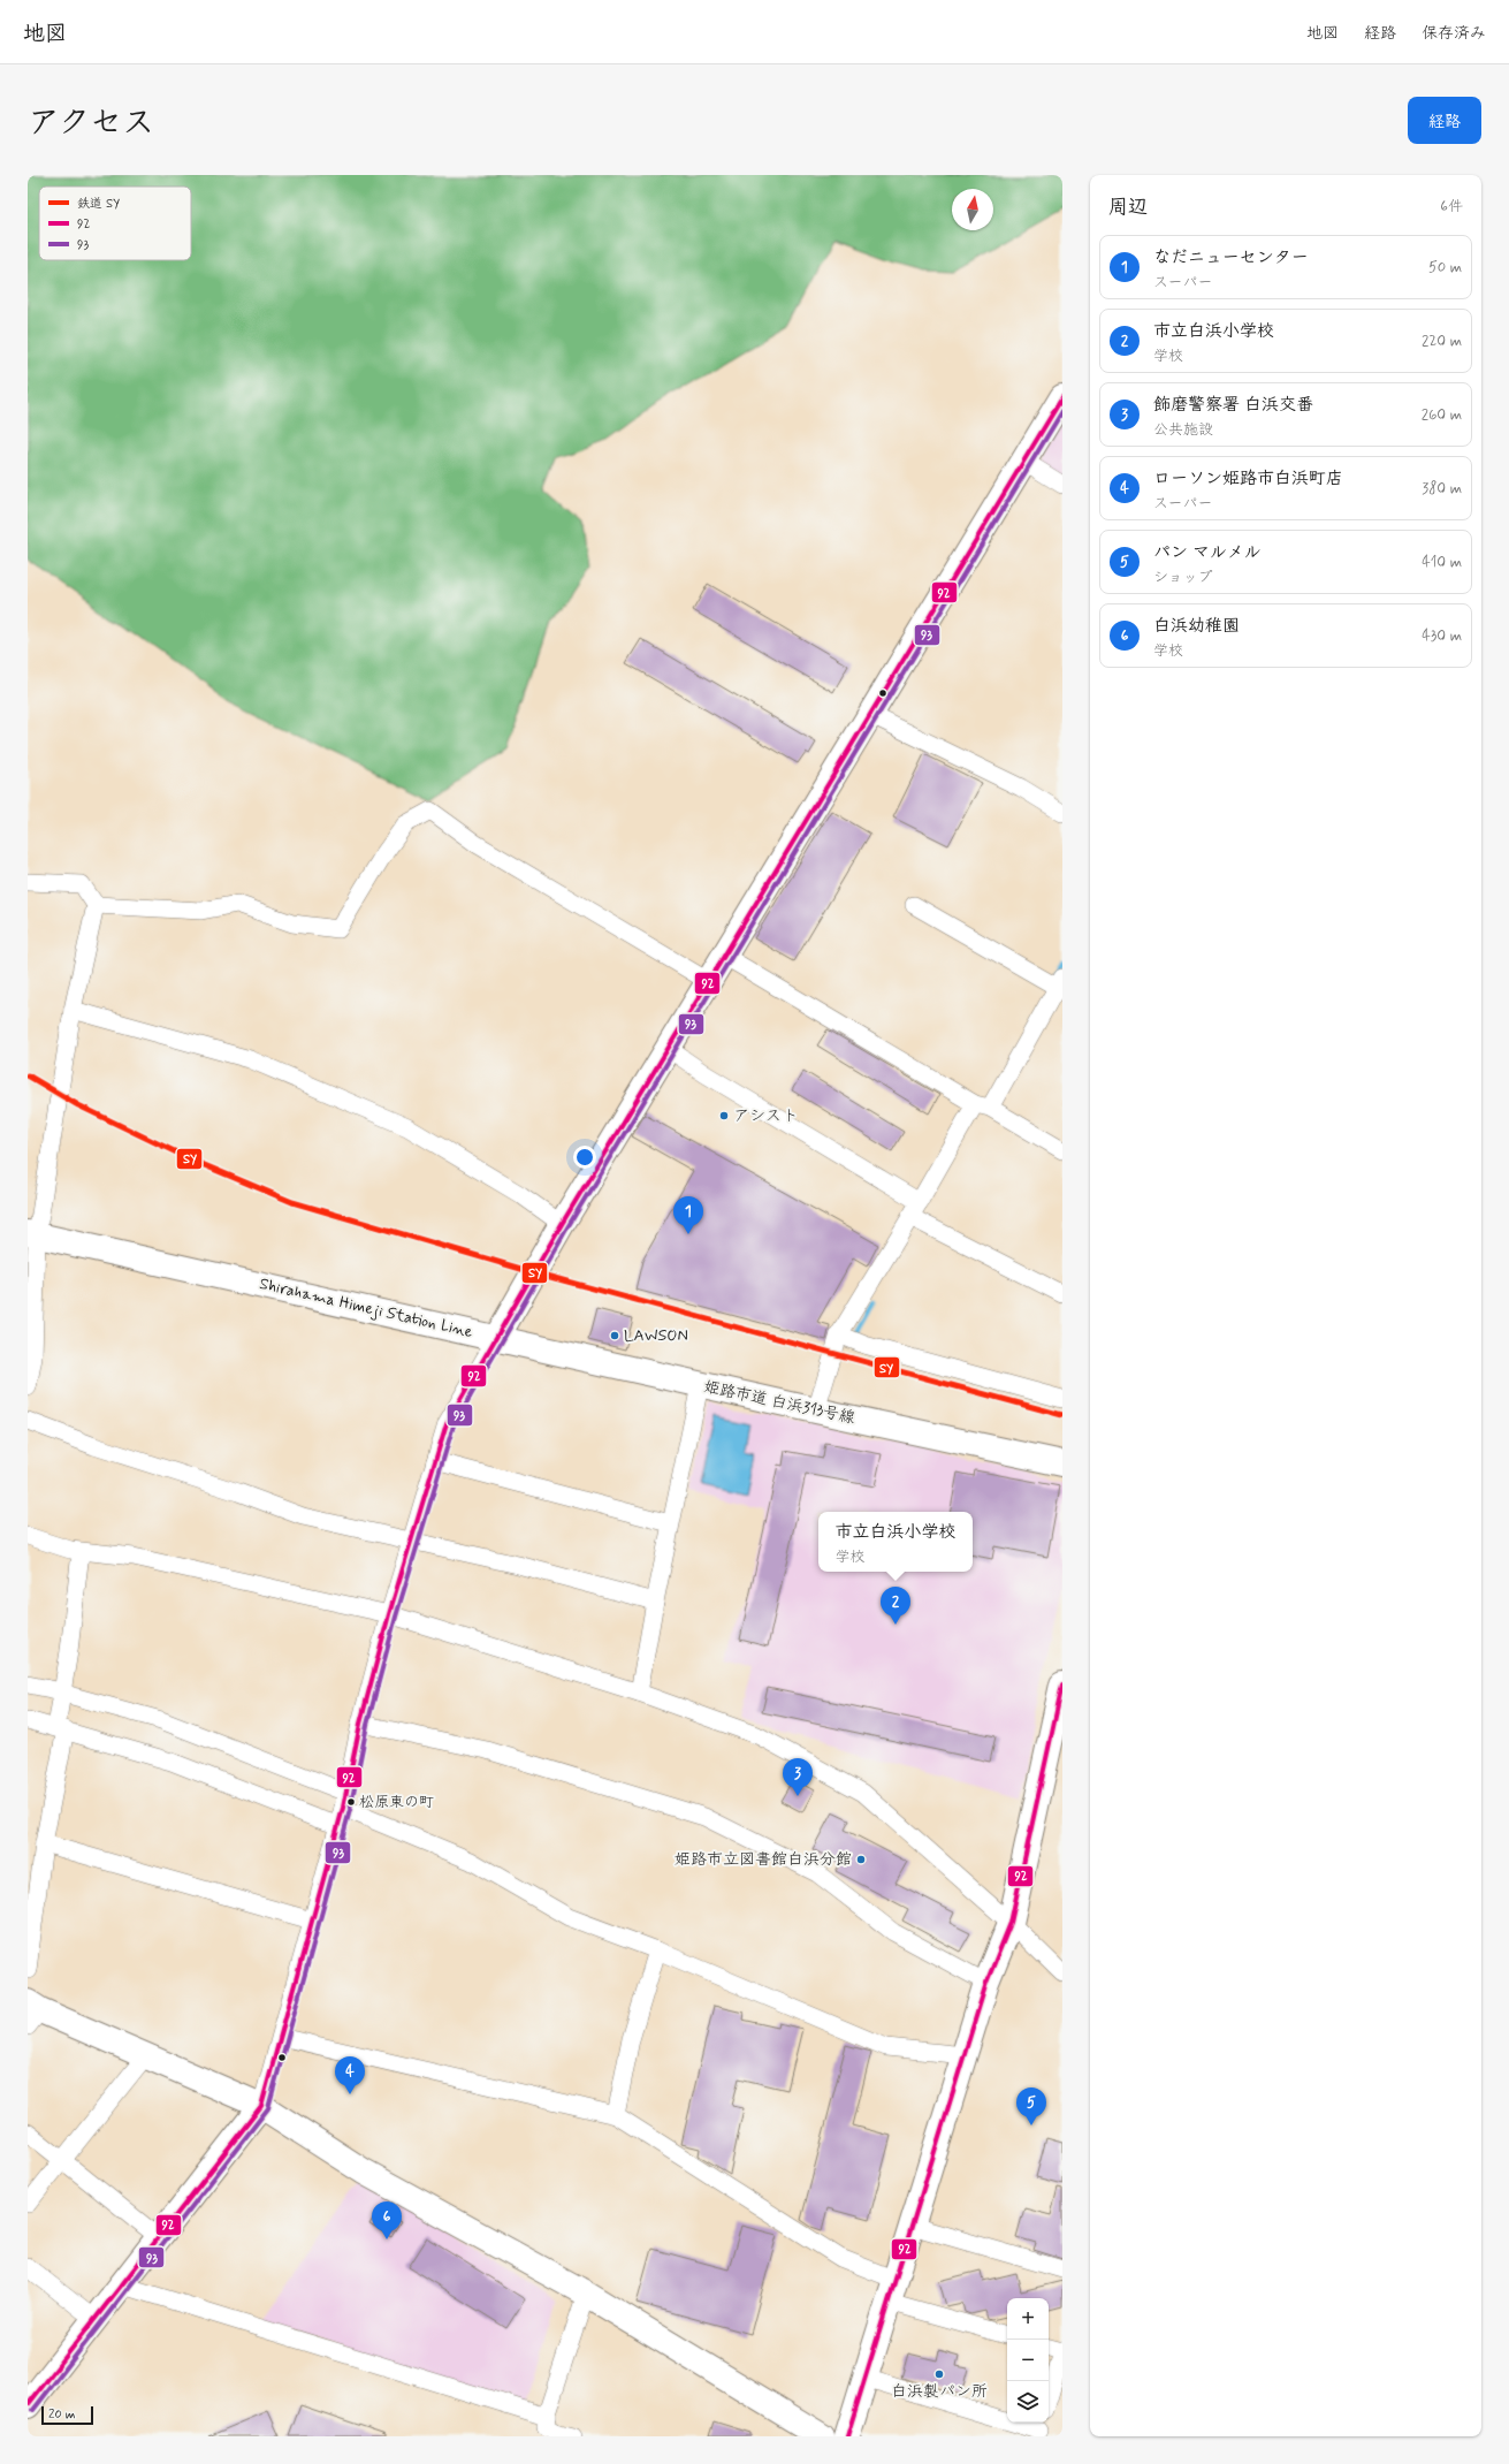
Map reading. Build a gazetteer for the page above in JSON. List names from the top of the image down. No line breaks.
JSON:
{"streets":{"street":["Shirahama Himeji Station Line","姫路市道 白浜313号線"]},"crossings":[["Shirahama Himeji Station Line","姫路市道 白浜313号線"]],"places":["アシスト","LAWSON","松原東の町","姫路市立図書館白浜分館","白浜製パン所"],"lines":["transit line 92","transit line 93","rail line SY"],"legend":["鉄道 SY","92","93"],"scale_bar":"20 m","north":"top","page":{"header":"地図","nav":["地図","経路","保存済み"],"title":"アクセス","buttons":"経路","heading":["周辺","6件"],"list":[{"mark":"1","name":"なだニューセンター","note":"スーパー","value":"50 m"},{"mark":"2","name":"市立白浜小学校","note":"学校","value":"220 m"},{"mark":"3","name":"飾磨警察署 白浜交番","note":"公共施設","value":"260 m"},{"mark":"4","name":"ローソン姫路市白浜町店","note":"スーパー","value":"380 m"},{"mark":"5","name":"パン マルメル","note":"ショップ","value":"410 m"},{"mark":"6","name":"白浜幼稚園","note":"学校","value":"430 m"}],"pins":["1","2","3","4","5","6"],"popup":["市立白浜小学校","学校"],"map_buttons":["+","−"],"scale":"20 m"}}
